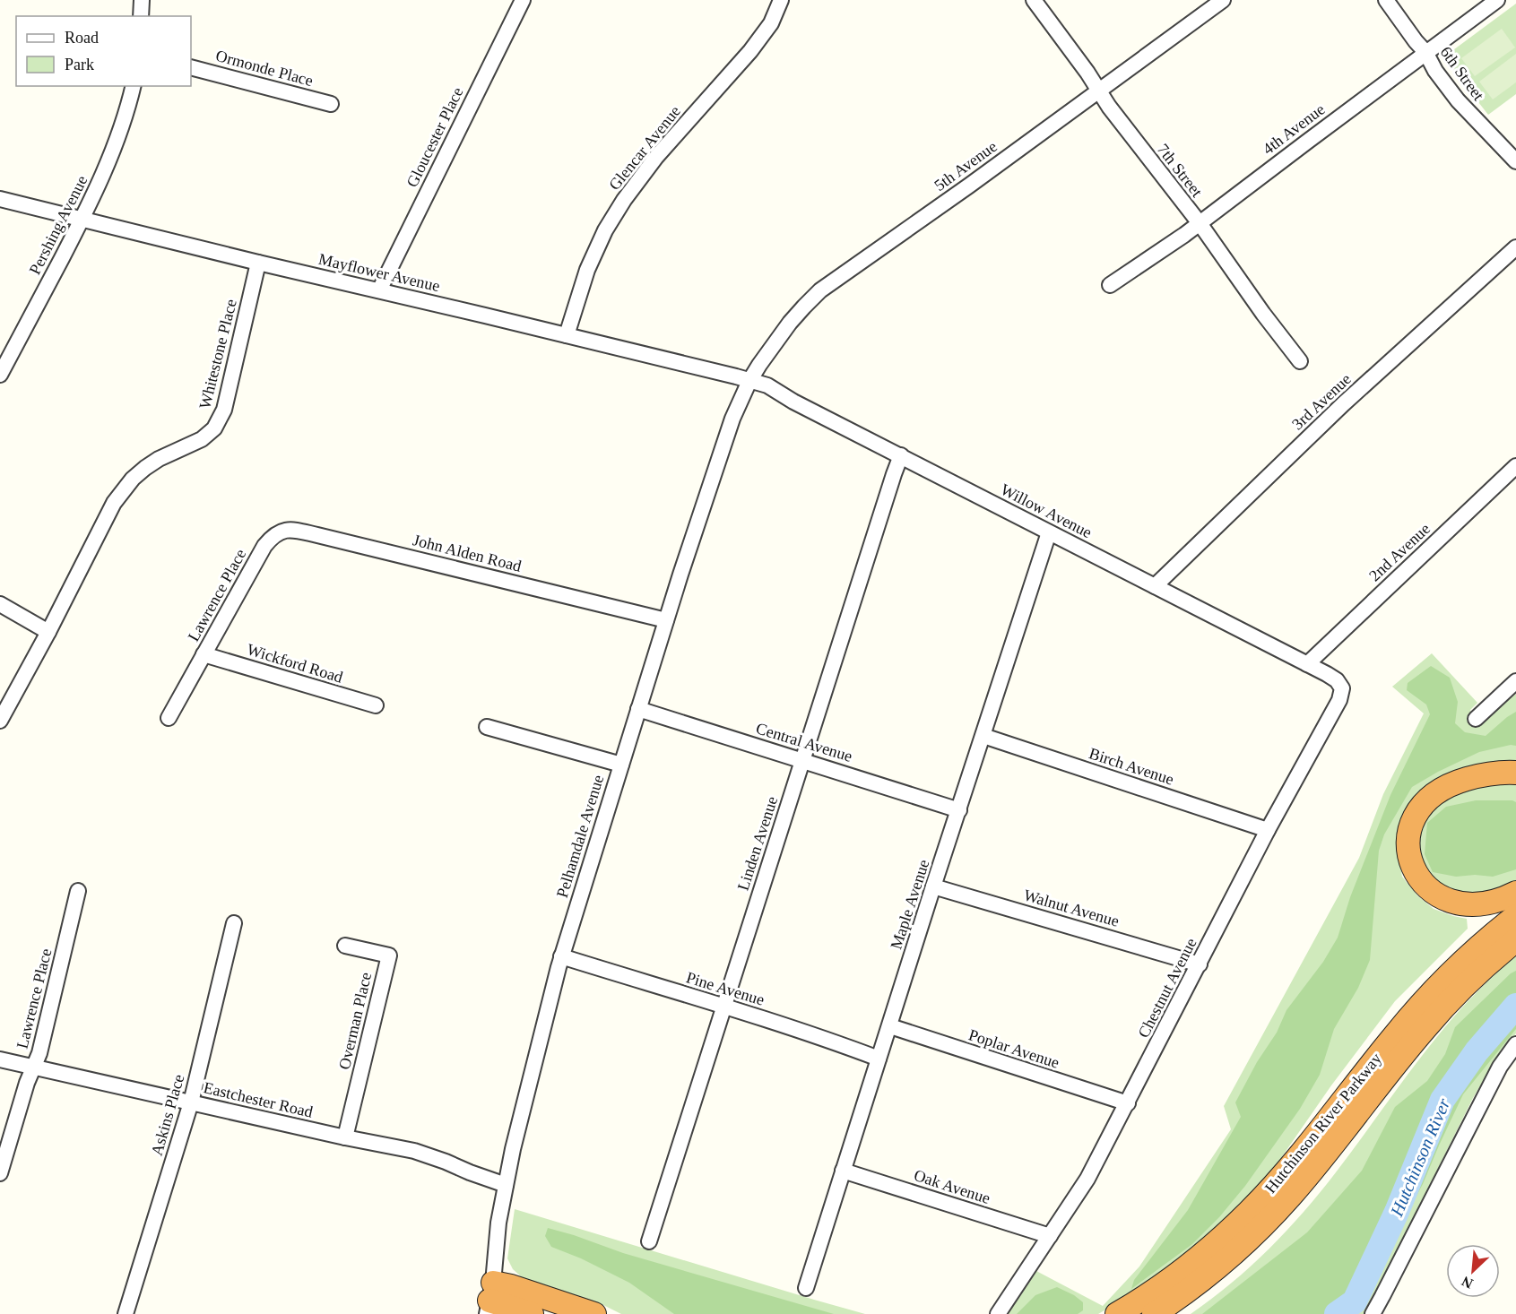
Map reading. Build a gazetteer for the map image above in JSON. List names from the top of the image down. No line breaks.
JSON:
{"streets":{"highway":["Hutchinson River Parkway"],"street":["Ormonde Place","6th Street","4th Avenue","Gloucester Place","Glencar Avenue","5th Avenue","7th Street","Pershing Avenue","Mayflower Avenue","Whitestone Place","3rd Avenue","Willow Avenue","2nd Avenue","John Alden Road","Lawrence Place","Wickford Road","Central Avenue","Birch Avenue","Pelhamdale Avenue","Linden Avenue","Maple Avenue","Walnut Avenue","Chestnut Avenue","Pine Avenue","Overman Place","Poplar Avenue","Eastchester Road","Askins Place","Oak Avenue"]},"crossings":[["6th Street","4th Avenue"],["4th Avenue","7th Street"],["Gloucester Place","Mayflower Avenue"],["Glencar Avenue","Mayflower Avenue"],["5th Avenue","7th Street"],["5th Avenue","Mayflower Avenue"],["5th Avenue","Willow Avenue"],["5th Avenue","Pelhamdale Avenue"],["Pershing Avenue","Mayflower Avenue"],["Mayflower Avenue","Whitestone Place"],["Mayflower Avenue","Willow Avenue"],["Mayflower Avenue","Pelhamdale Avenue"],["3rd Avenue","Willow Avenue"],["Willow Avenue","2nd Avenue"],["Willow Avenue","Pelhamdale Avenue"],["Willow Avenue","Linden Avenue"],["Willow Avenue","Maple Avenue"],["Willow Avenue","Chestnut Avenue"],["John Alden Road","Lawrence Place"],["John Alden Road","Pelhamdale Avenue"],["Lawrence Place","Wickford Road"],["Lawrence Place","Eastchester Road"],["Central Avenue","Pelhamdale Avenue"],["Central Avenue","Linden Avenue"],["Central Avenue","Maple Avenue"],["Birch Avenue","Maple Avenue"],["Birch Avenue","Chestnut Avenue"],["Pelhamdale Avenue","Pine Avenue"],["Pelhamdale Avenue","Eastchester Road"],["Linden Avenue","Pine Avenue"],["Maple Avenue","Walnut Avenue"],["Maple Avenue","Pine Avenue"],["Maple Avenue","Poplar Avenue"],["Maple Avenue","Oak Avenue"],["Walnut Avenue","Chestnut Avenue"],["Chestnut Avenue","Poplar Avenue"],["Chestnut Avenue","Oak Avenue"],["Overman Place","Eastchester Road"],["Eastchester Road","Askins Place"]],"water":["Hutchinson River"],"legend":["Road","Park"],"north":"bottom left"}
